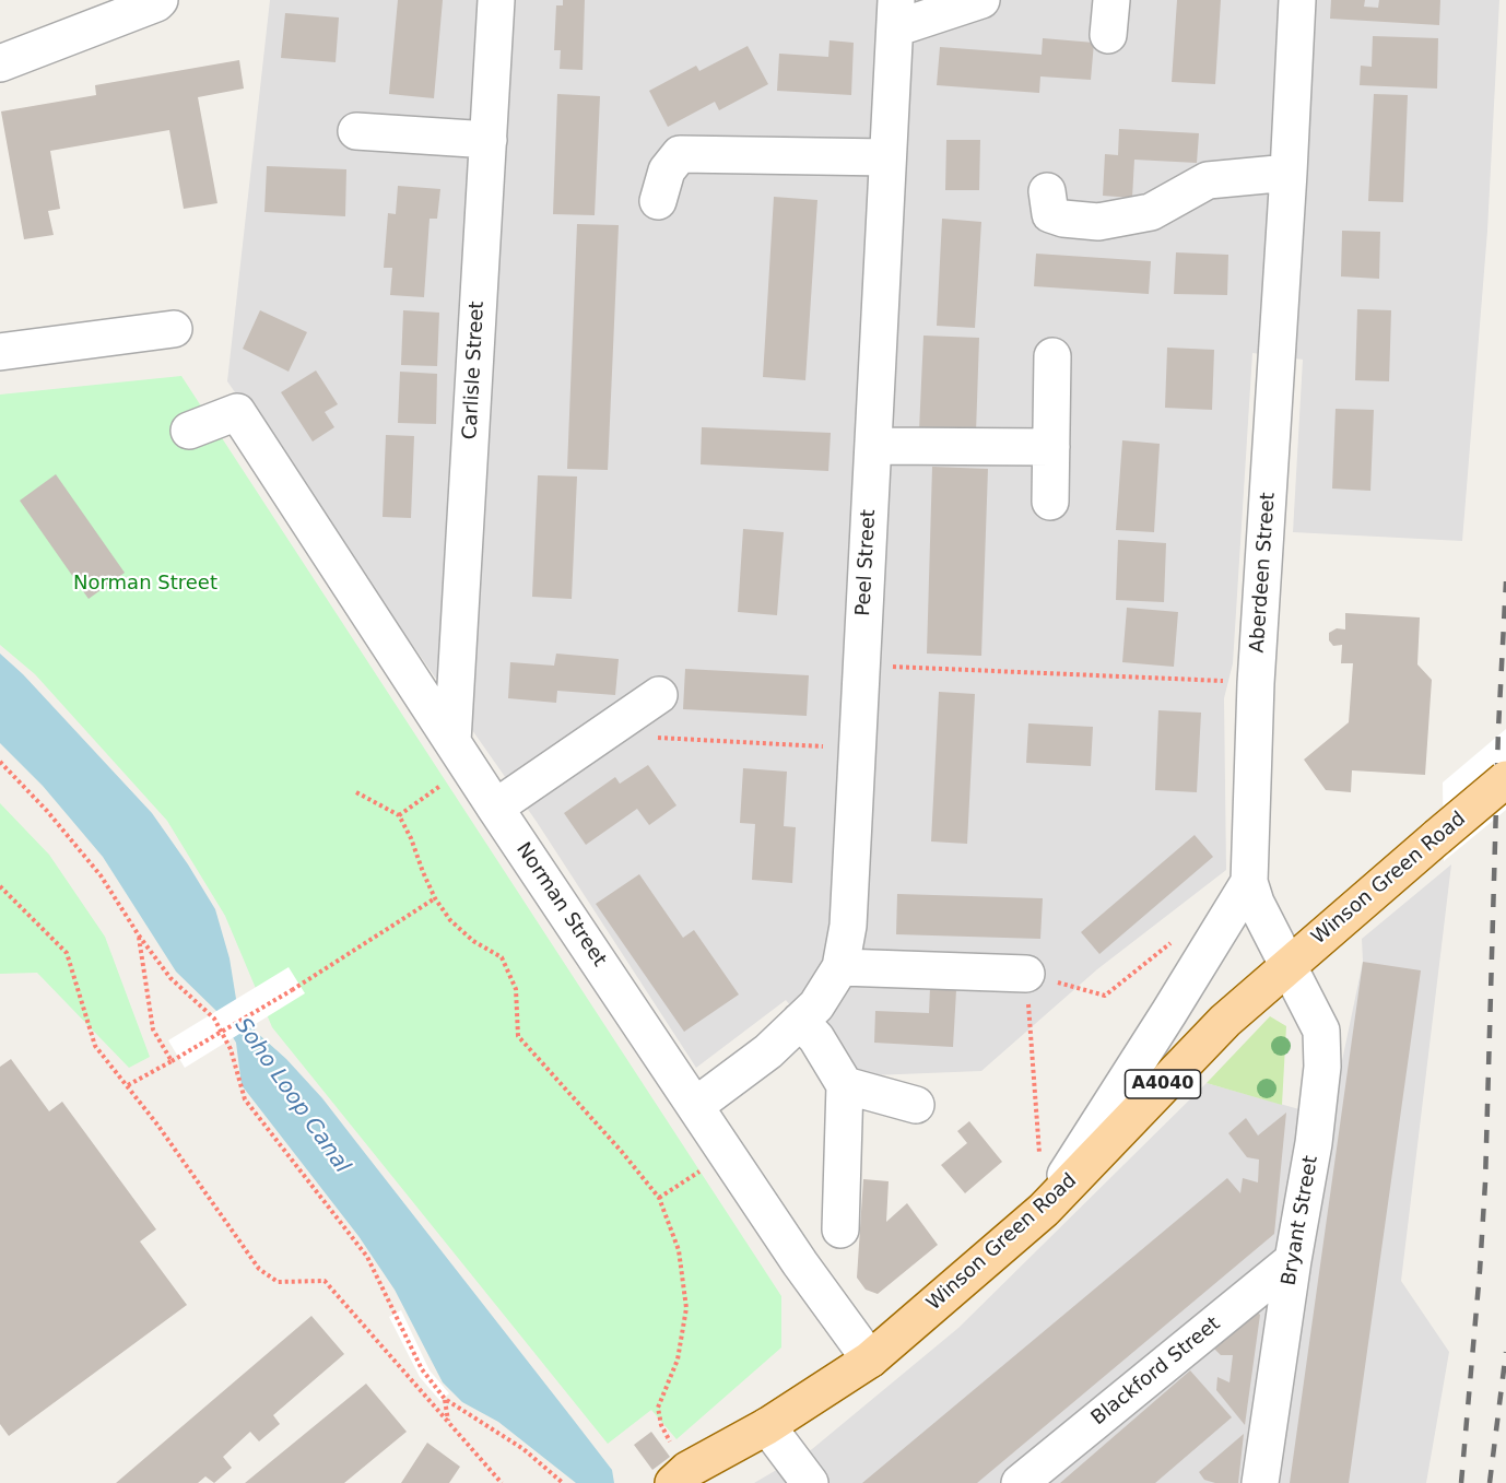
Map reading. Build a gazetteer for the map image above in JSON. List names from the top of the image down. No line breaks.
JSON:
{"streets":{"main road":["Winson Green Road","A4040"],"street":["Carlisle Street","Peel Street","Aberdeen Street","Norman Street","Bryant Street","Blackford Street"]},"crossings":[["Carlisle Street","Norman Street"],["Peel Street","Norman Street"],["Aberdeen Street","Winson Green Road"],["Aberdeen Street","Bryant Street"],["Winson Green Road","Norman Street"],["Winson Green Road","Bryant Street"],["Bryant Street","Blackford Street"]],"water":["Soho Loop Canal"],"parks":["Norman Street"]}
